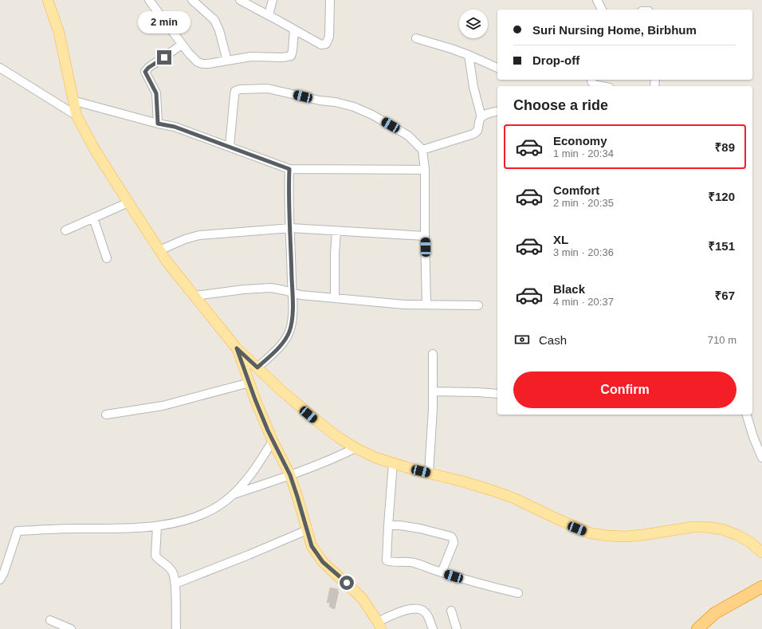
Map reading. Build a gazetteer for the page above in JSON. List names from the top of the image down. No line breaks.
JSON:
{"page":{"banner":["Suri Nursing Home, Birbhum","Drop-off"],"bubble":"2 min","heading":"Choose a ride","list":[{"name":"Economy","note":"1 min · 20:34","value":"₹89"},{"name":"Comfort","note":"2 min · 20:35","value":"₹120"},{"name":"XL","note":"3 min · 20:36","value":"₹151"},{"name":"Black","note":"4 min · 20:37","value":"₹67"}],"pay":["Cash","710 m"],"buttons":"Confirm"}}
